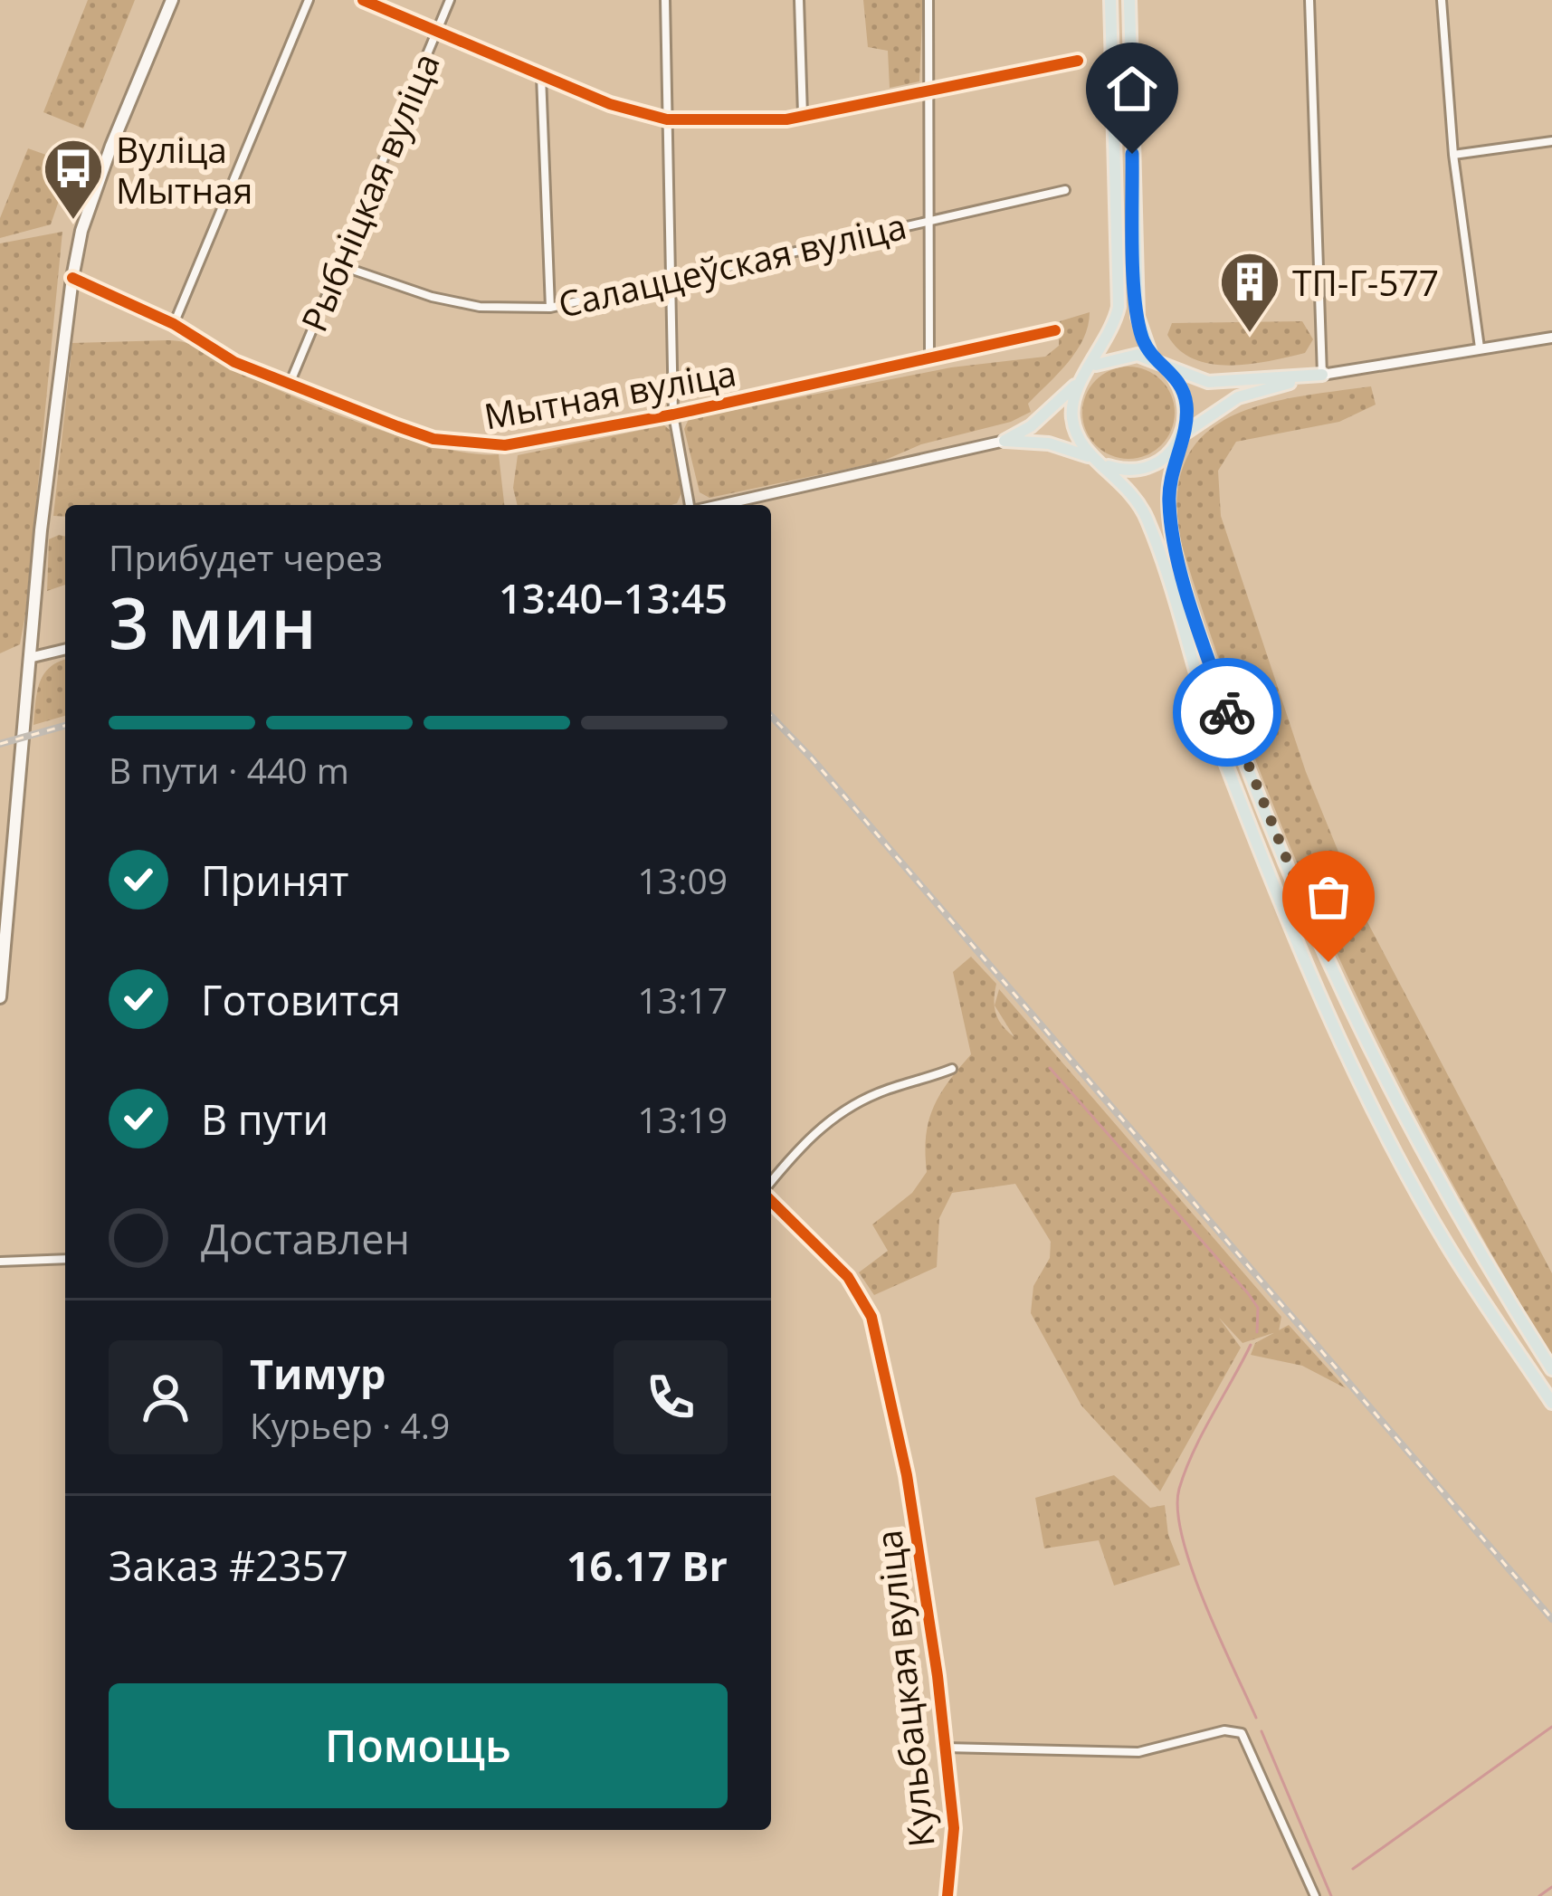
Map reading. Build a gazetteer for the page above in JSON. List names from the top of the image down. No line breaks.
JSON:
{"streets":{"street":["Рыбніцкая вуліца","Салаццеўская вуліца","Мытная вуліца","Кульбацкая вуліца"]},"crossings":[["Рыбніцкая вуліца","Салаццеўская вуліца"],["Рыбніцкая вуліца","Мытная вуліца"]],"places":{"bus stop":["Вуліца Мытная"],"building":["ТП-Г-577"]},"page":{"heading":["3 мин","Прибудет через","13:40–13:45"],"panel":["Тимур","Курьер · 4.9","Заказ #2357","16.17 Br"],"bar":"В пути · 440 m","list":[["Принят","13:09"],["Готовится","13:17"],["В пути","13:19"],"Доставлен"],"buttons":"Помощь"}}
